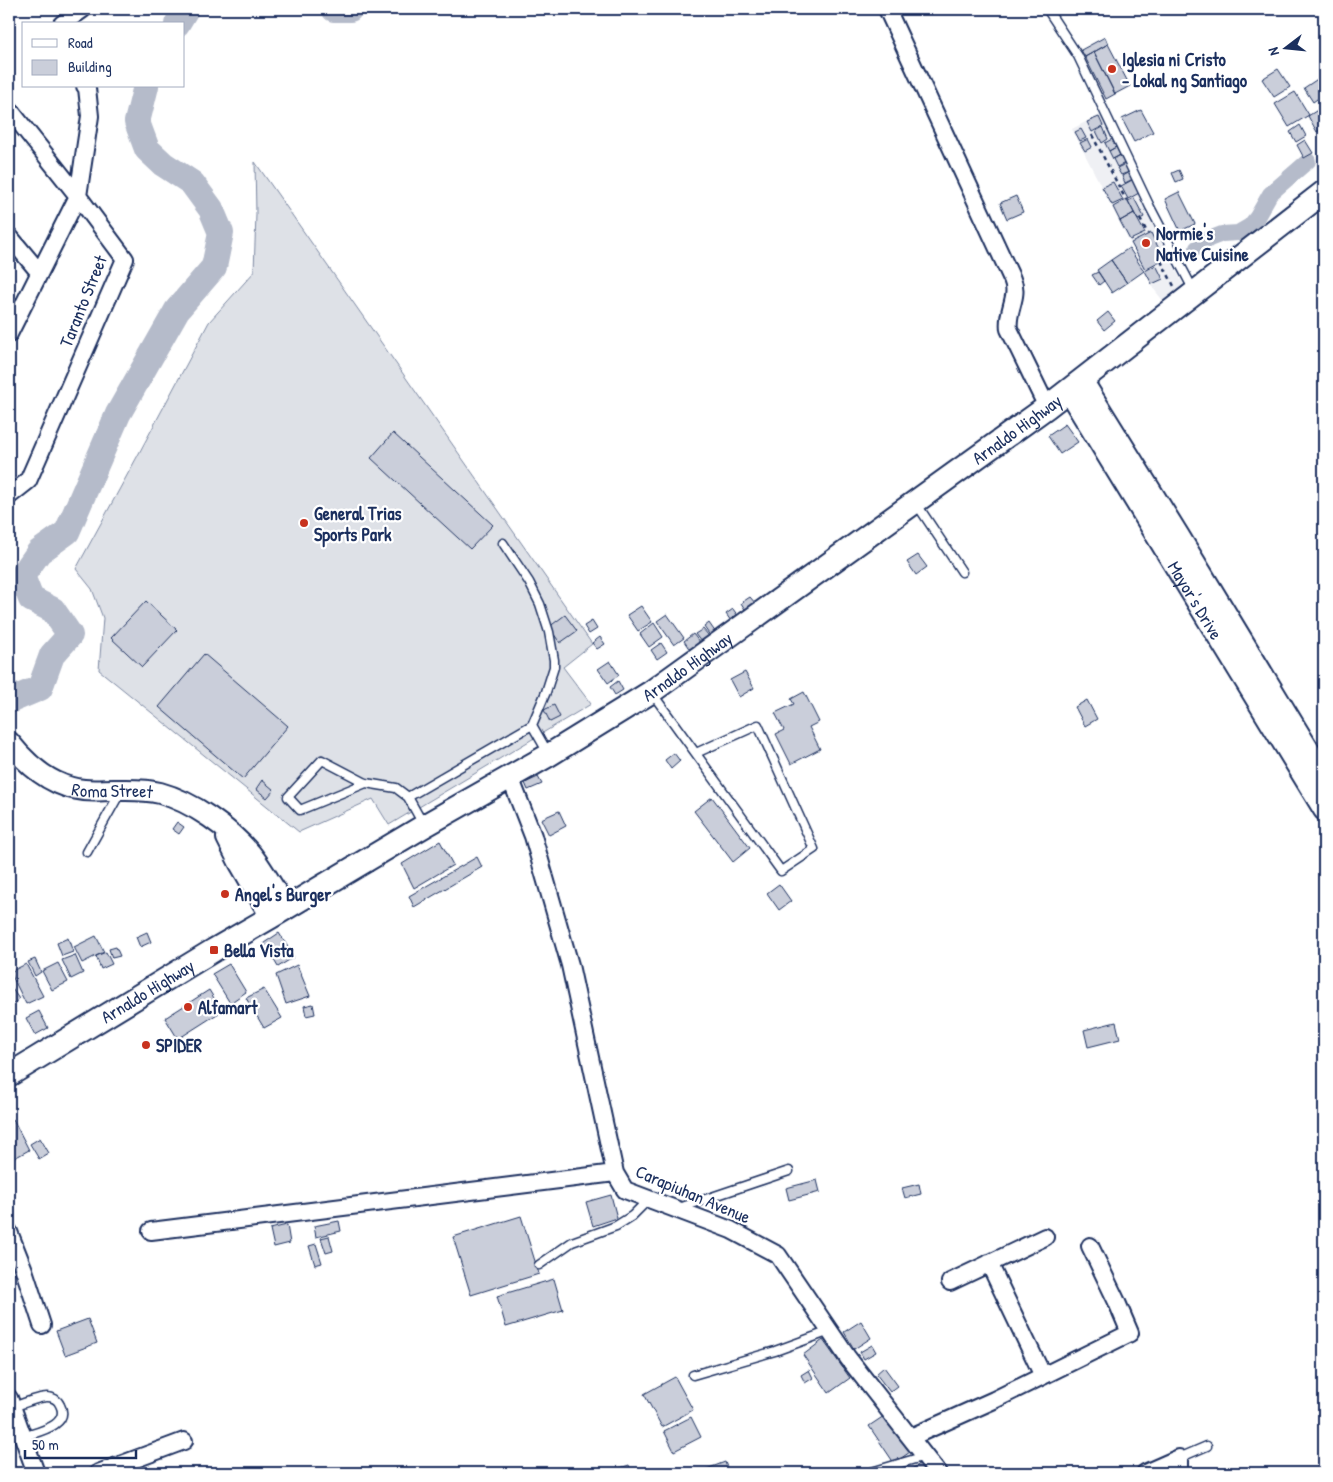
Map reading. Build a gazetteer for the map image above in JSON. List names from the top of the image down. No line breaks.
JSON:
{"streets":{"main road":["Arnaldo Highway"],"street":["Taranto Street","Mayor's Drive","Roma Street","Carapiuhan Avenue"]},"crossings":[["Arnaldo Highway","Mayor's Drive"],["Arnaldo Highway","Roma Street"],["Arnaldo Highway","Carapiuhan Avenue"]],"places":{"other":["Iglesia ni Cristo - Lokal ng Santiago","Normie's Native Cuisine","General Trias Sports Park","Angel's Burger","Alfamart","SPIDER"],"transit":["Bella Vista"]},"legend":["Road","Building"],"scale_bar":"50 m","north":"left"}
